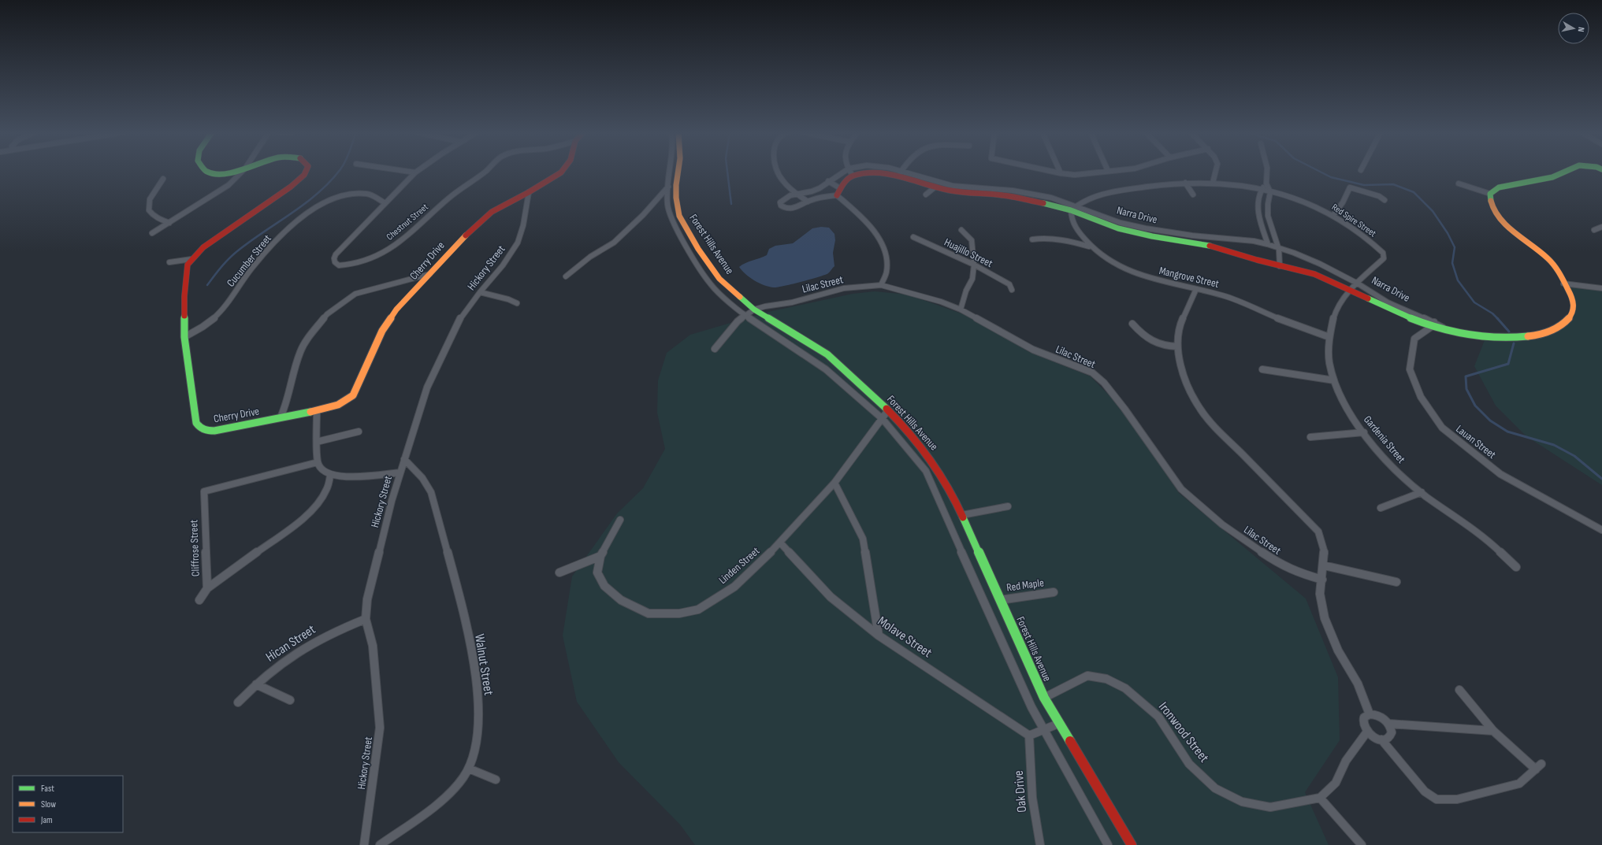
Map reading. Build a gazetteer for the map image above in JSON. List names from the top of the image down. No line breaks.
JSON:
{"streets":{"street":["Narra Drive","Red Spire Street","Chestnut Street","Forest Hills Avenue","Huajillo Street","Cucumber Street","Cherry Drive","Hickory Street","Mangrove Street","Lilac Street","Gardenia Street","Lauan Street","Cliffrose Street","Linden Street","Red Maple","Molave Street","Hican Street","Walnut Street","Ironwood Street","Oak Drive"]},"crossings":[["Narra Drive","Red Spire Street"],["Narra Drive","Mangrove Street"],["Narra Drive","Gardenia Street"],["Narra Drive","Lauan Street"],["Red Spire Street","Mangrove Street"],["Red Spire Street","Gardenia Street"],["Chestnut Street","Cucumber Street"],["Forest Hills Avenue","Lilac Street"],["Forest Hills Avenue","Linden Street"],["Forest Hills Avenue","Red Maple"],["Forest Hills Avenue","Ironwood Street"],["Cucumber Street","Cherry Drive"],["Cherry Drive","Hickory Street"],["Hickory Street","Hican Street"],["Hickory Street","Walnut Street"],["Mangrove Street","Gardenia Street"],["Linden Street","Molave Street"],["Molave Street","Oak Drive"]],"legend":["Fast","Slow","Jam"],"north":"right"}
